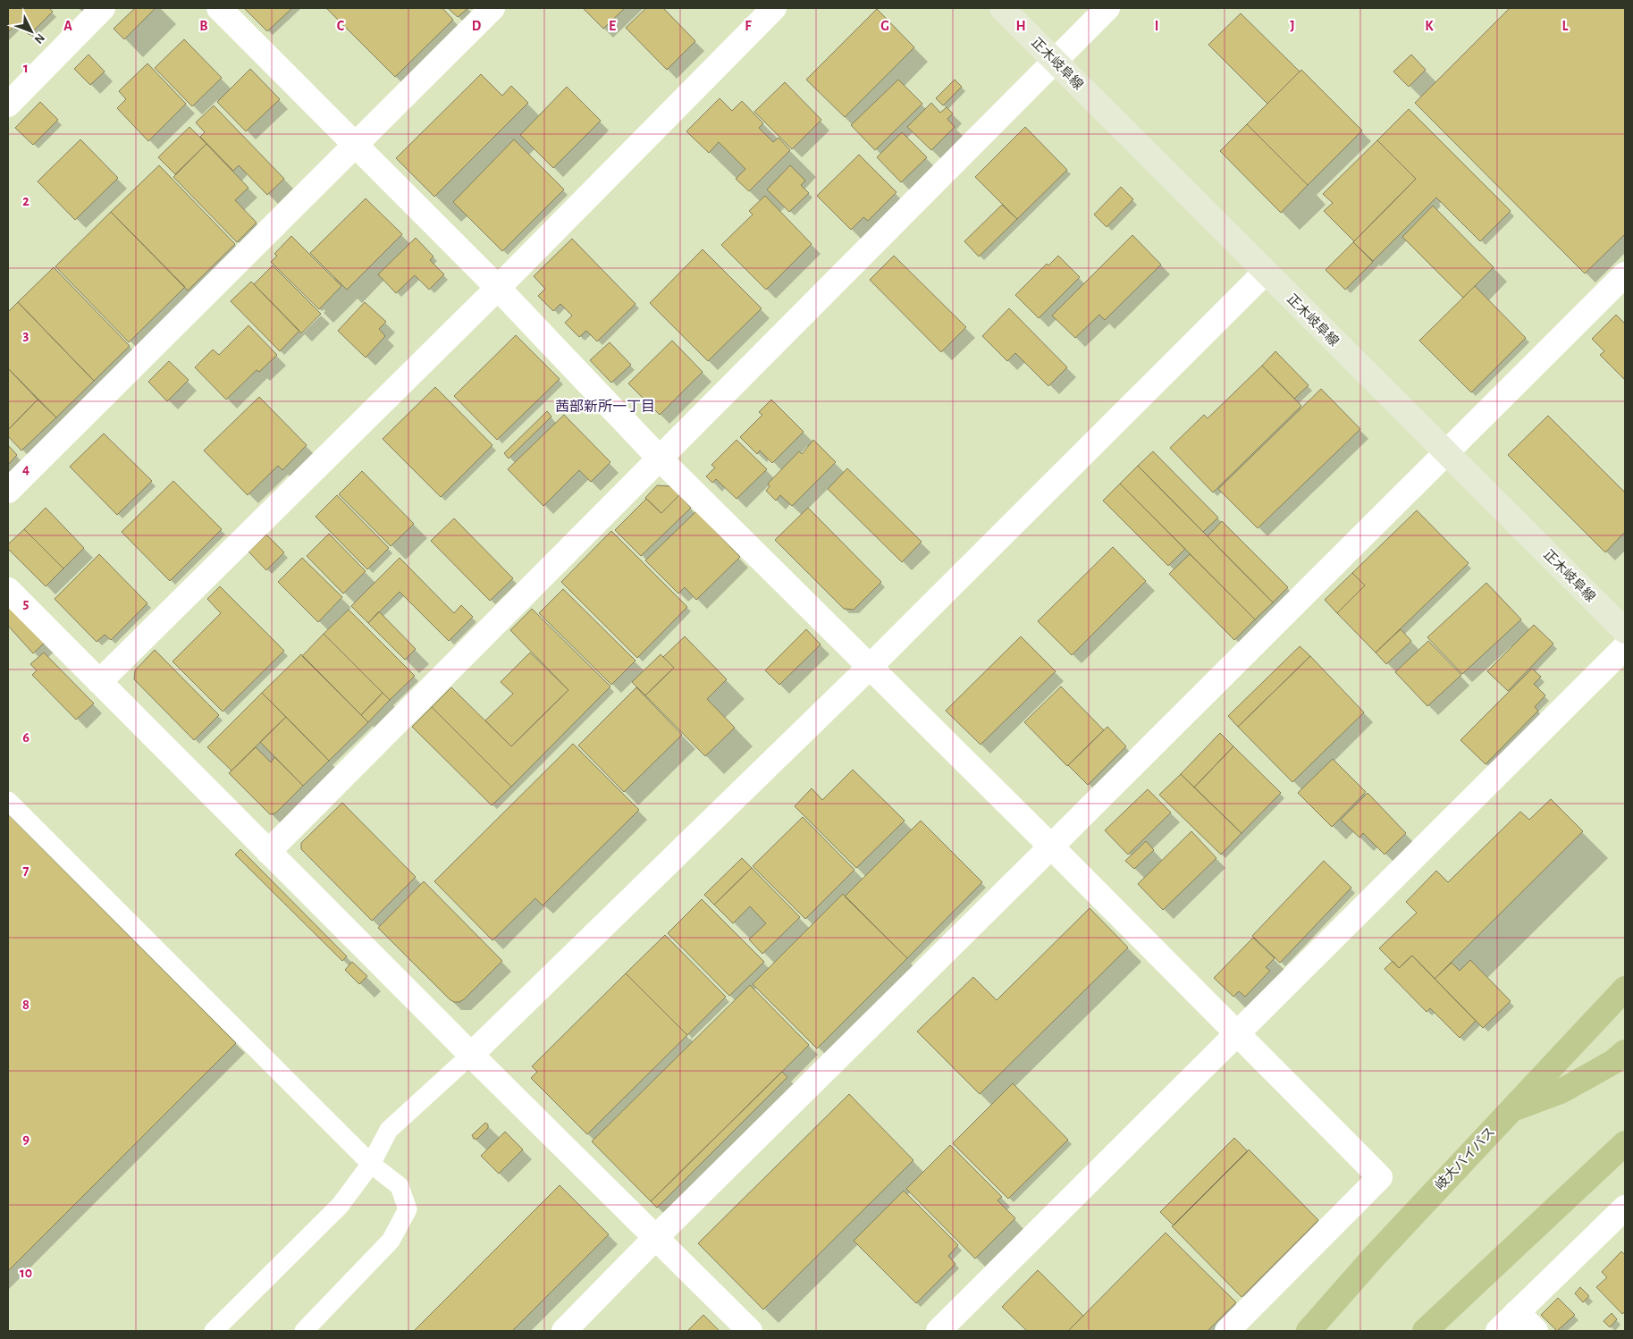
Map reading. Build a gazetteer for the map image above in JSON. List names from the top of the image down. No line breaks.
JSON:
{"streets":{"highway":["岐大バイパス"],"main road":["正木岐阜線"]},"districts":["茜部新所一丁目"],"north":"bottom right","grid":{"columns":["A","B","C","D","E","F","G","H","I","J","K","L"],"rows":["1","2","3","4","5","6","7","8","9","10"]}}
